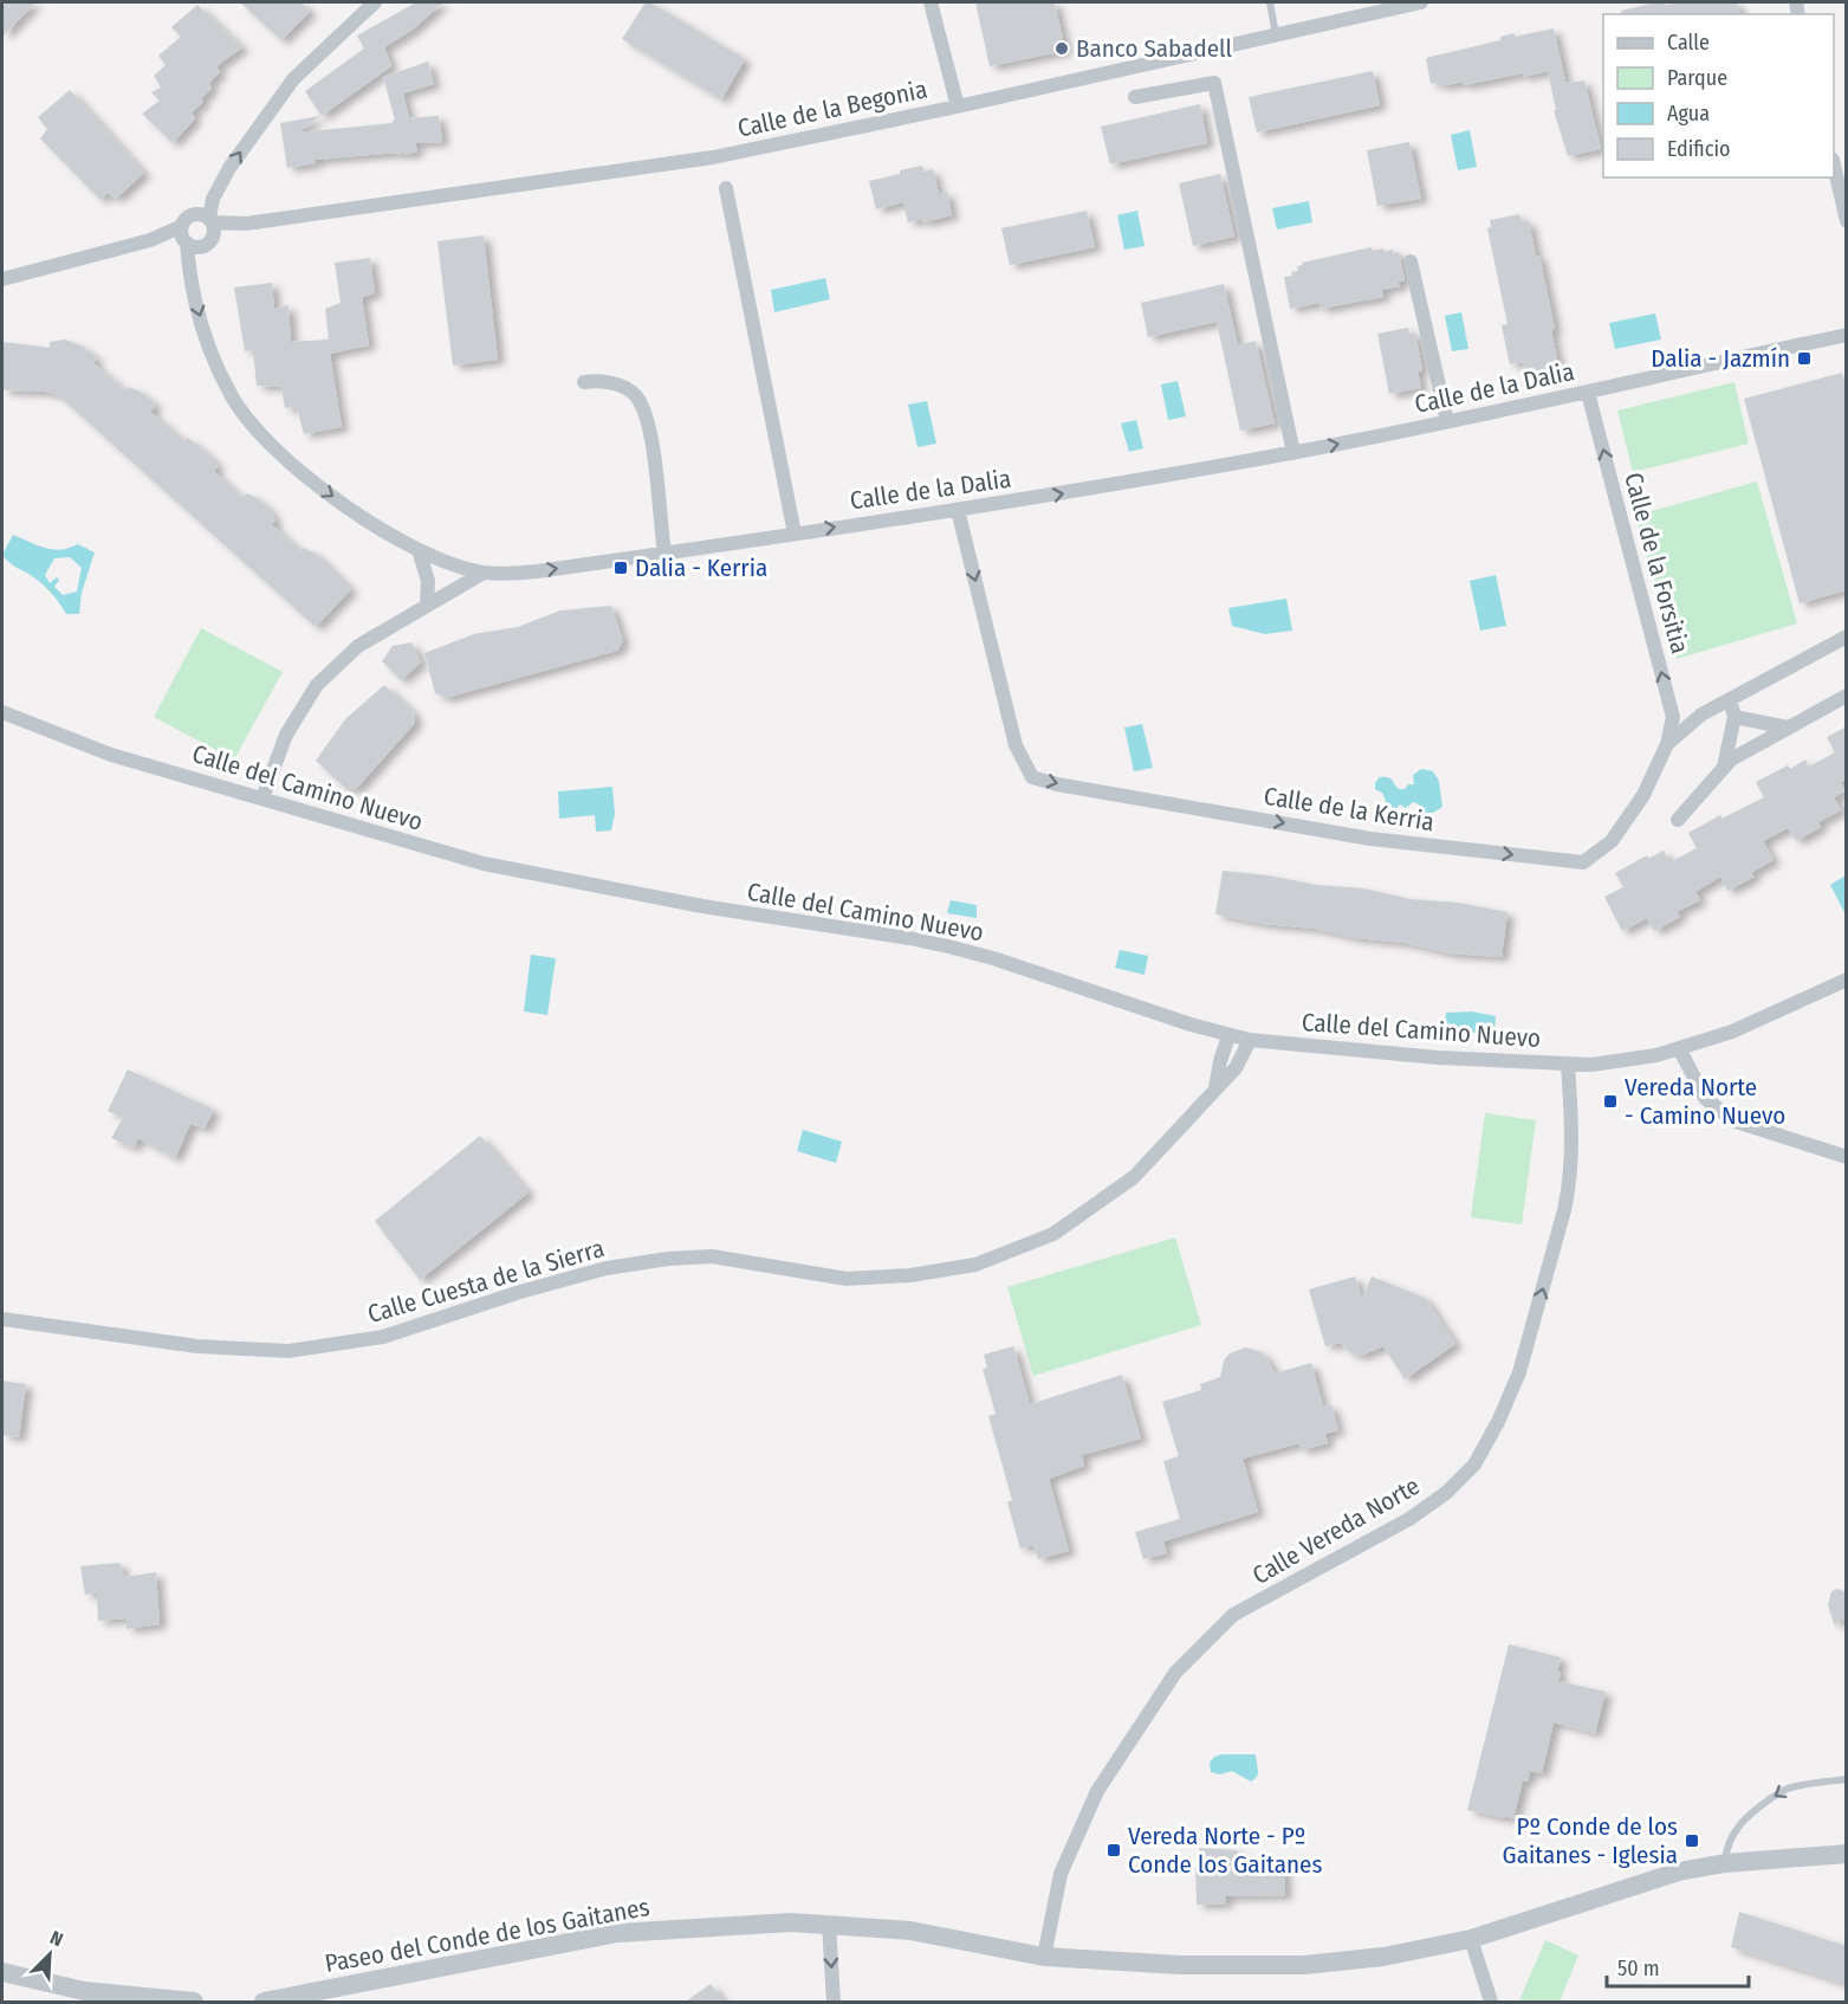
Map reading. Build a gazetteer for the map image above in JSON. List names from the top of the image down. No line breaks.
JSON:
{"streets":{"street":["Calle de la Begonia","Calle de la Dalia","Calle de la Forsitia","Calle del Camino Nuevo","Calle de la Kerria","Calle Cuesta de la Sierra","Calle Vereda Norte","Paseo del Conde de los Gaitanes"]},"crossings":[["Calle de la Begonia","Calle de la Dalia"],["Calle de la Dalia","Calle de la Forsitia"],["Calle de la Dalia","Calle de la Kerria"],["Calle de la Forsitia","Calle de la Kerria"],["Calle del Camino Nuevo","Calle Cuesta de la Sierra"],["Calle del Camino Nuevo","Calle Vereda Norte"],["Calle Vereda Norte","Paseo del Conde de los Gaitanes"]],"one_way":["Calle de la Dalia","Calle de la Forsitia","Calle Vereda Norte"],"places":{"other":["Banco Sabadell"],"transit":["Dalia - Jazmín","Dalia - Kerria","Vereda Norte - Camino Nuevo","Pº Conde de los Gaitanes - Iglesia","Vereda Norte - Pº Conde los Gaitanes"]},"legend":["Calle","Parque","Agua","Edificio"],"scale_bar":"50 m","north":"top right"}
